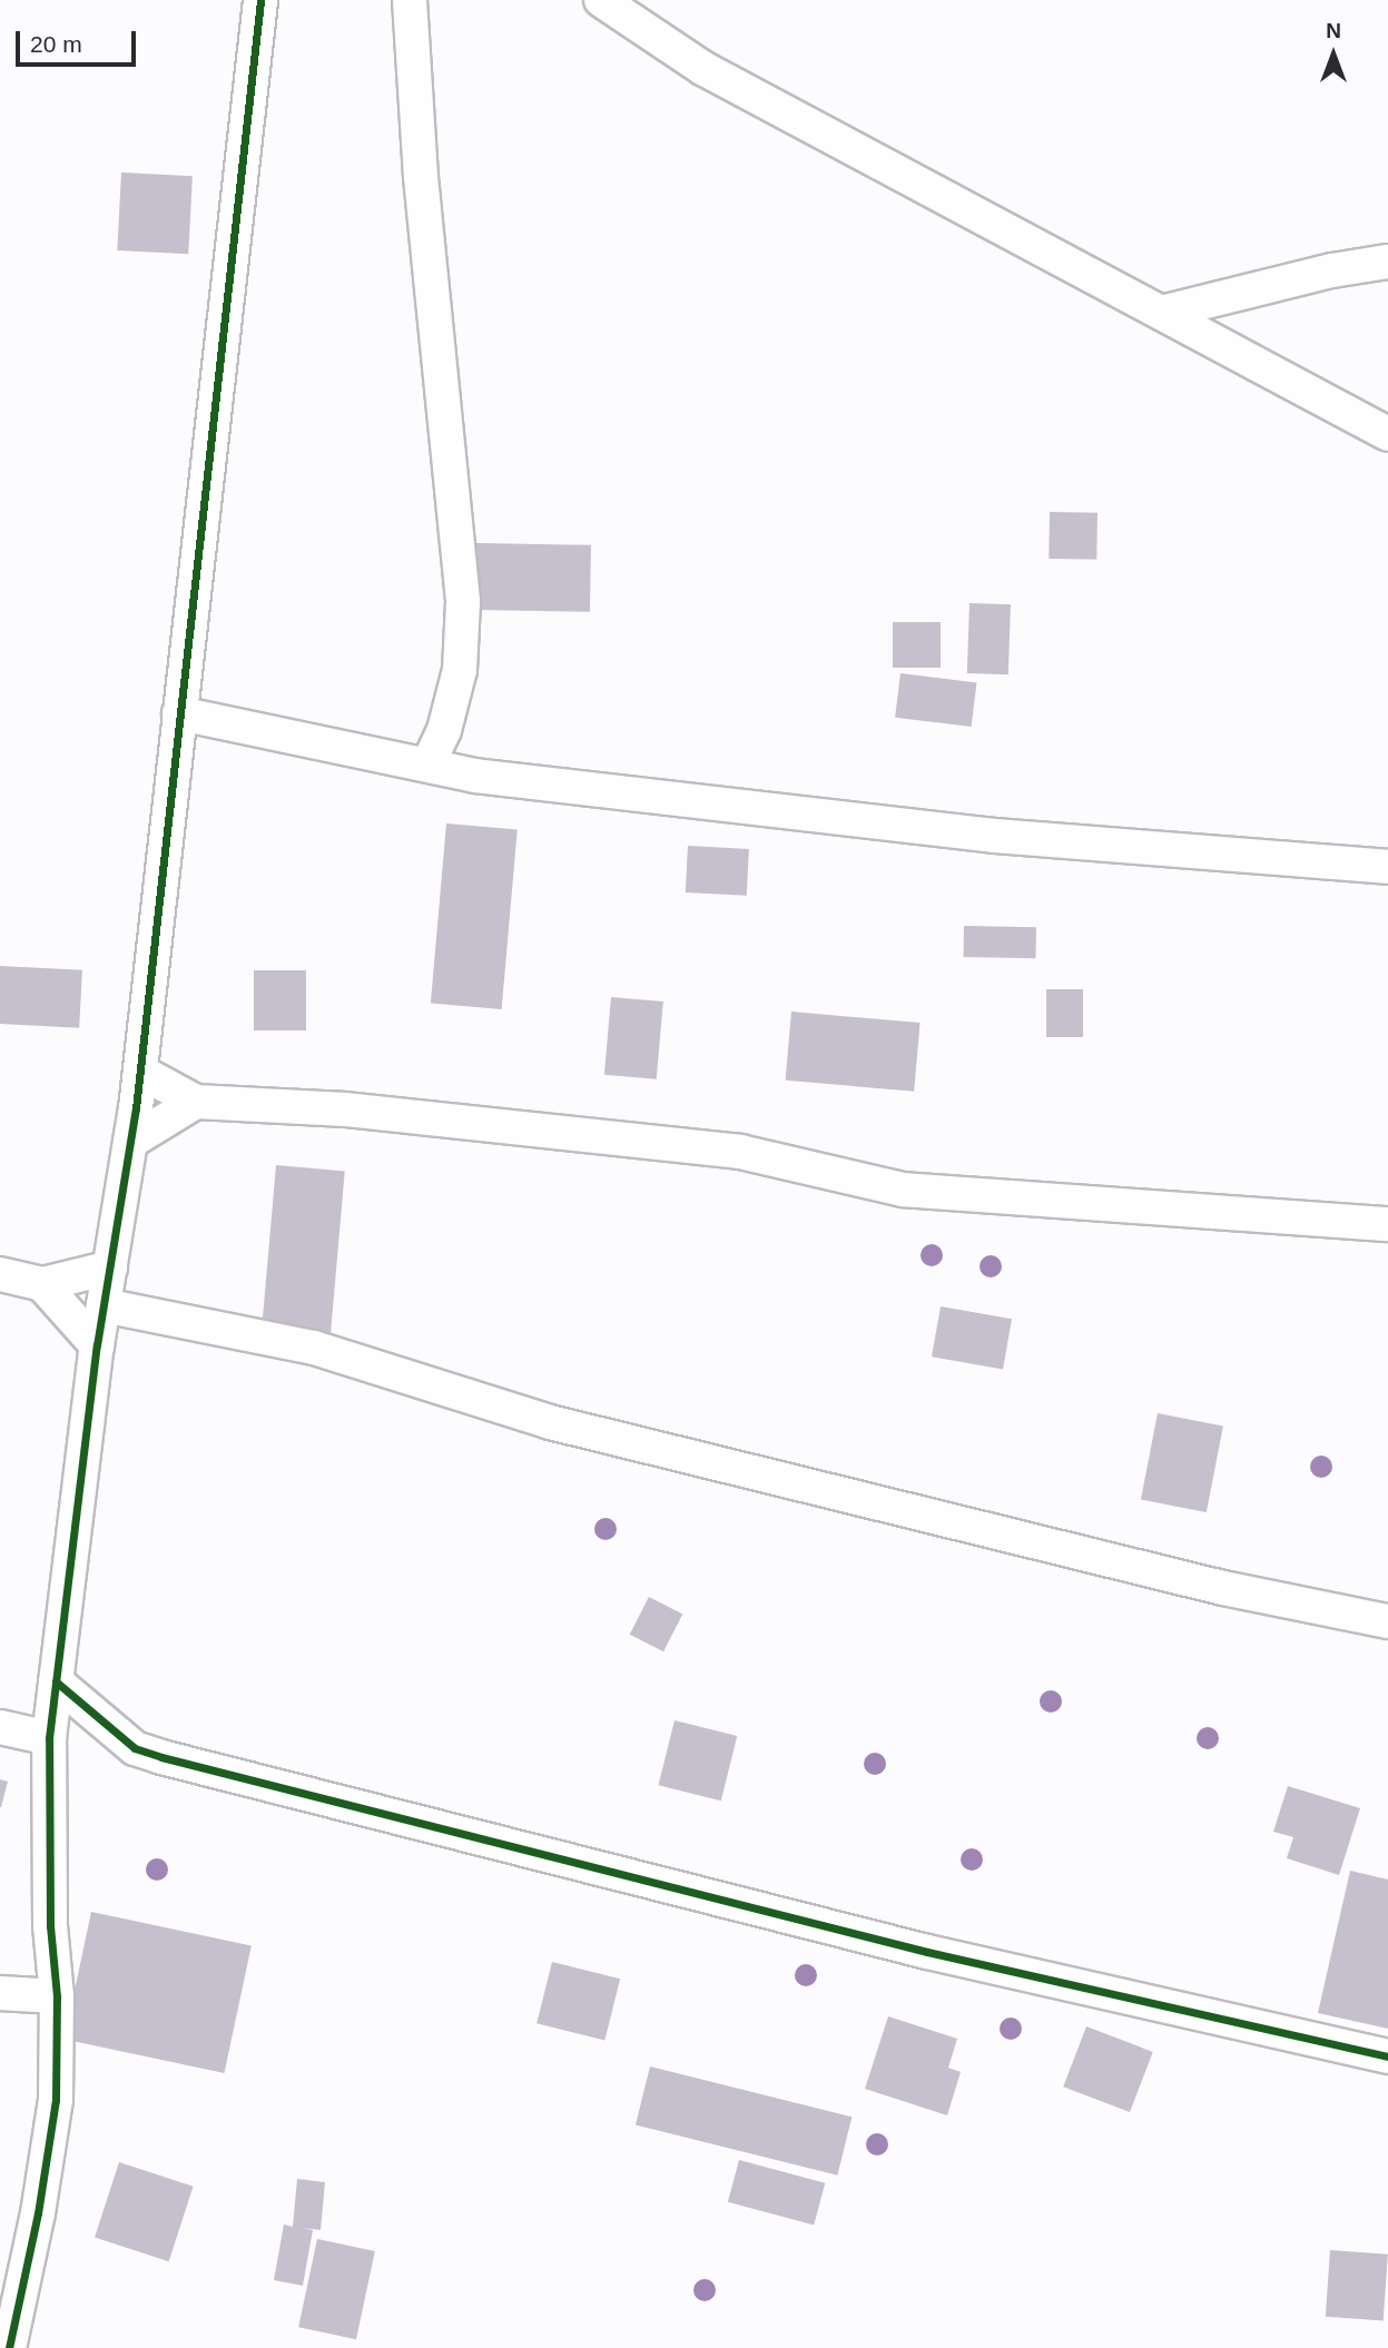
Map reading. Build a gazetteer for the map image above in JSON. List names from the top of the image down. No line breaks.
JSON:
{"scale_bar":"20 m","north":"top"}
